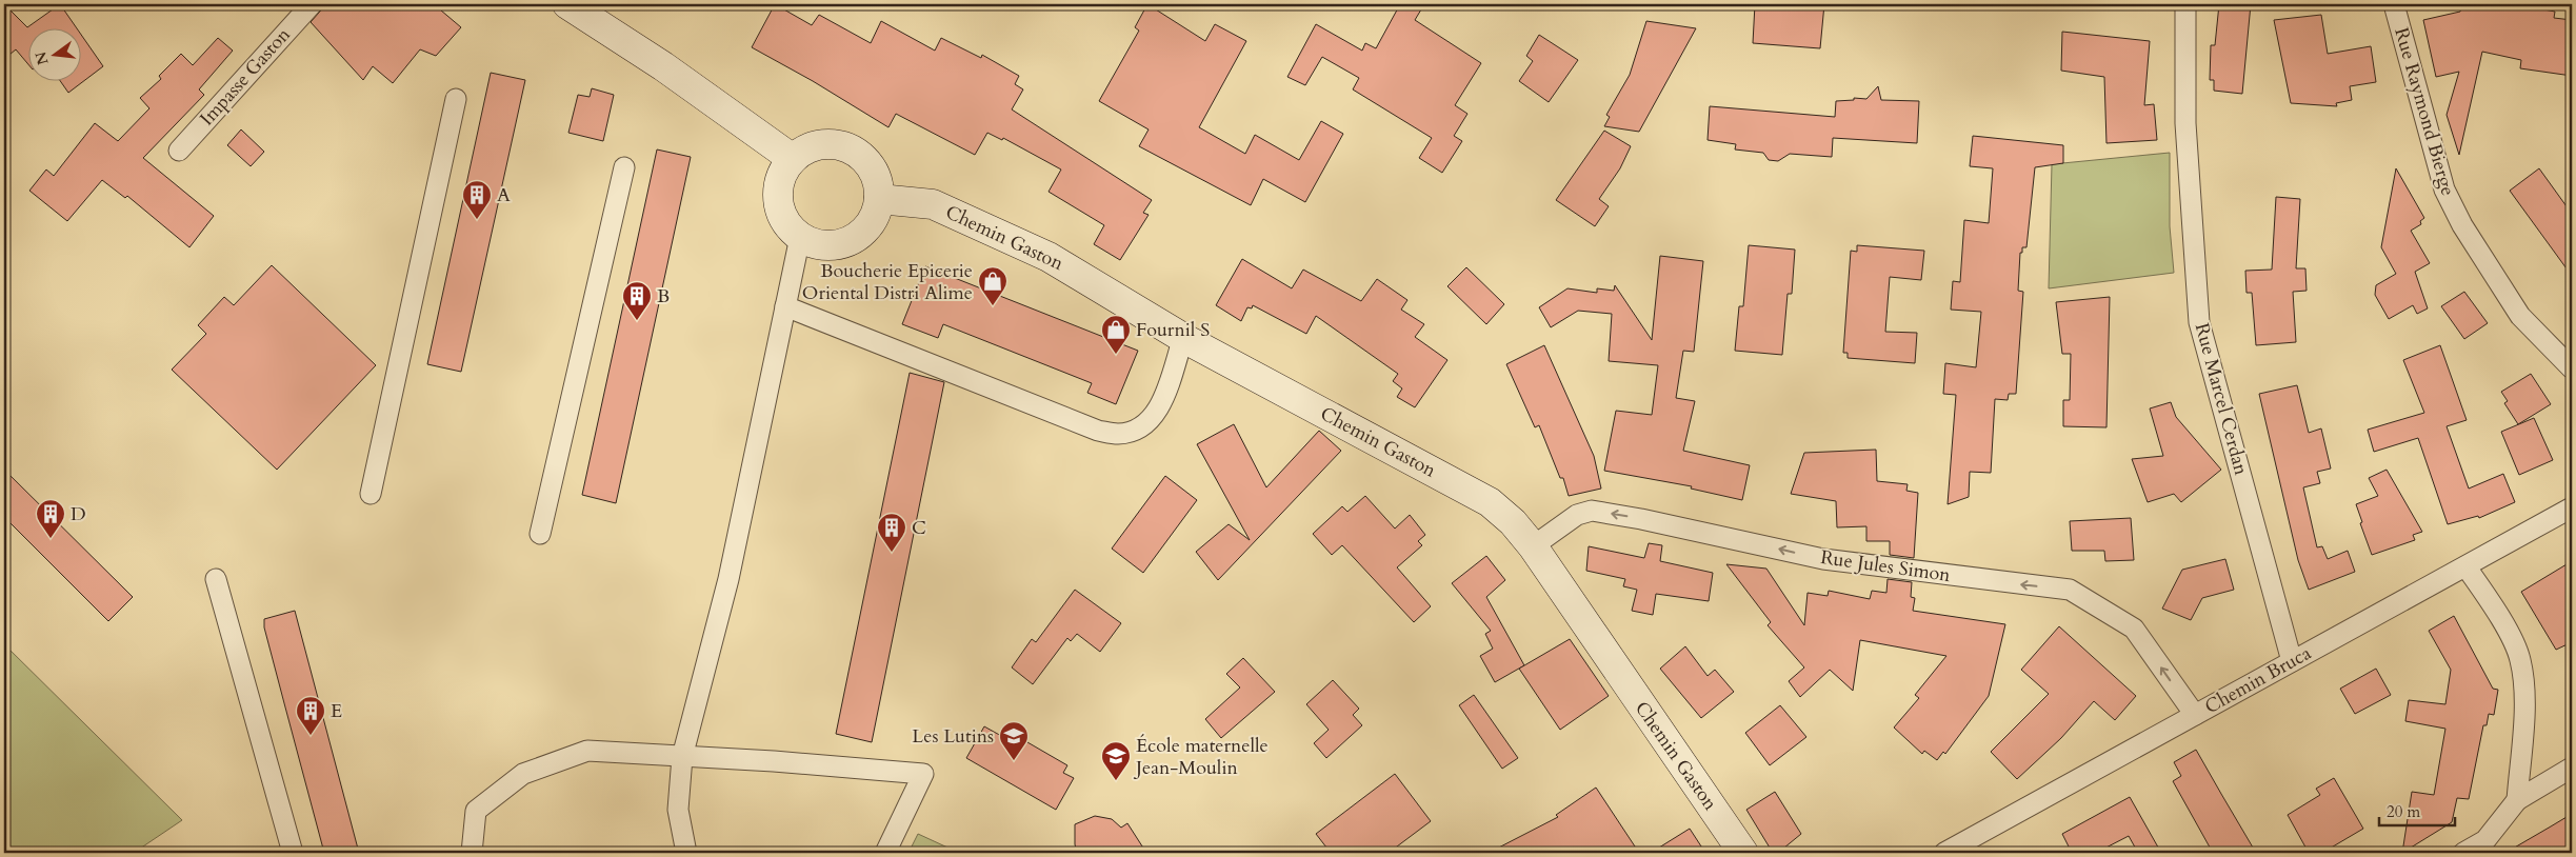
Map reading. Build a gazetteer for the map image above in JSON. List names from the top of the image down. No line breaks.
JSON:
{"streets":{"street":["Impasse Gaston","Rue Raymond Bierge","Chemin Gaston","Rue Marcel Cerdan","Rue Jules Simon","Chemin Bruca"]},"crossings":[["Chemin Gaston","Rue Jules Simon"],["Rue Marcel Cerdan","Chemin Bruca"],["Rue Jules Simon","Chemin Bruca"]],"one_way":["Rue Jules Simon"],"places":{"building":["A","B","D","C","E"],"shop":["Boucherie Epicerie Oriental Distri Alime","Fournil S"],"school or university":["Les Lutins","École maternelle Jean-Moulin"]},"scale_bar":"20 m","north":"left"}
